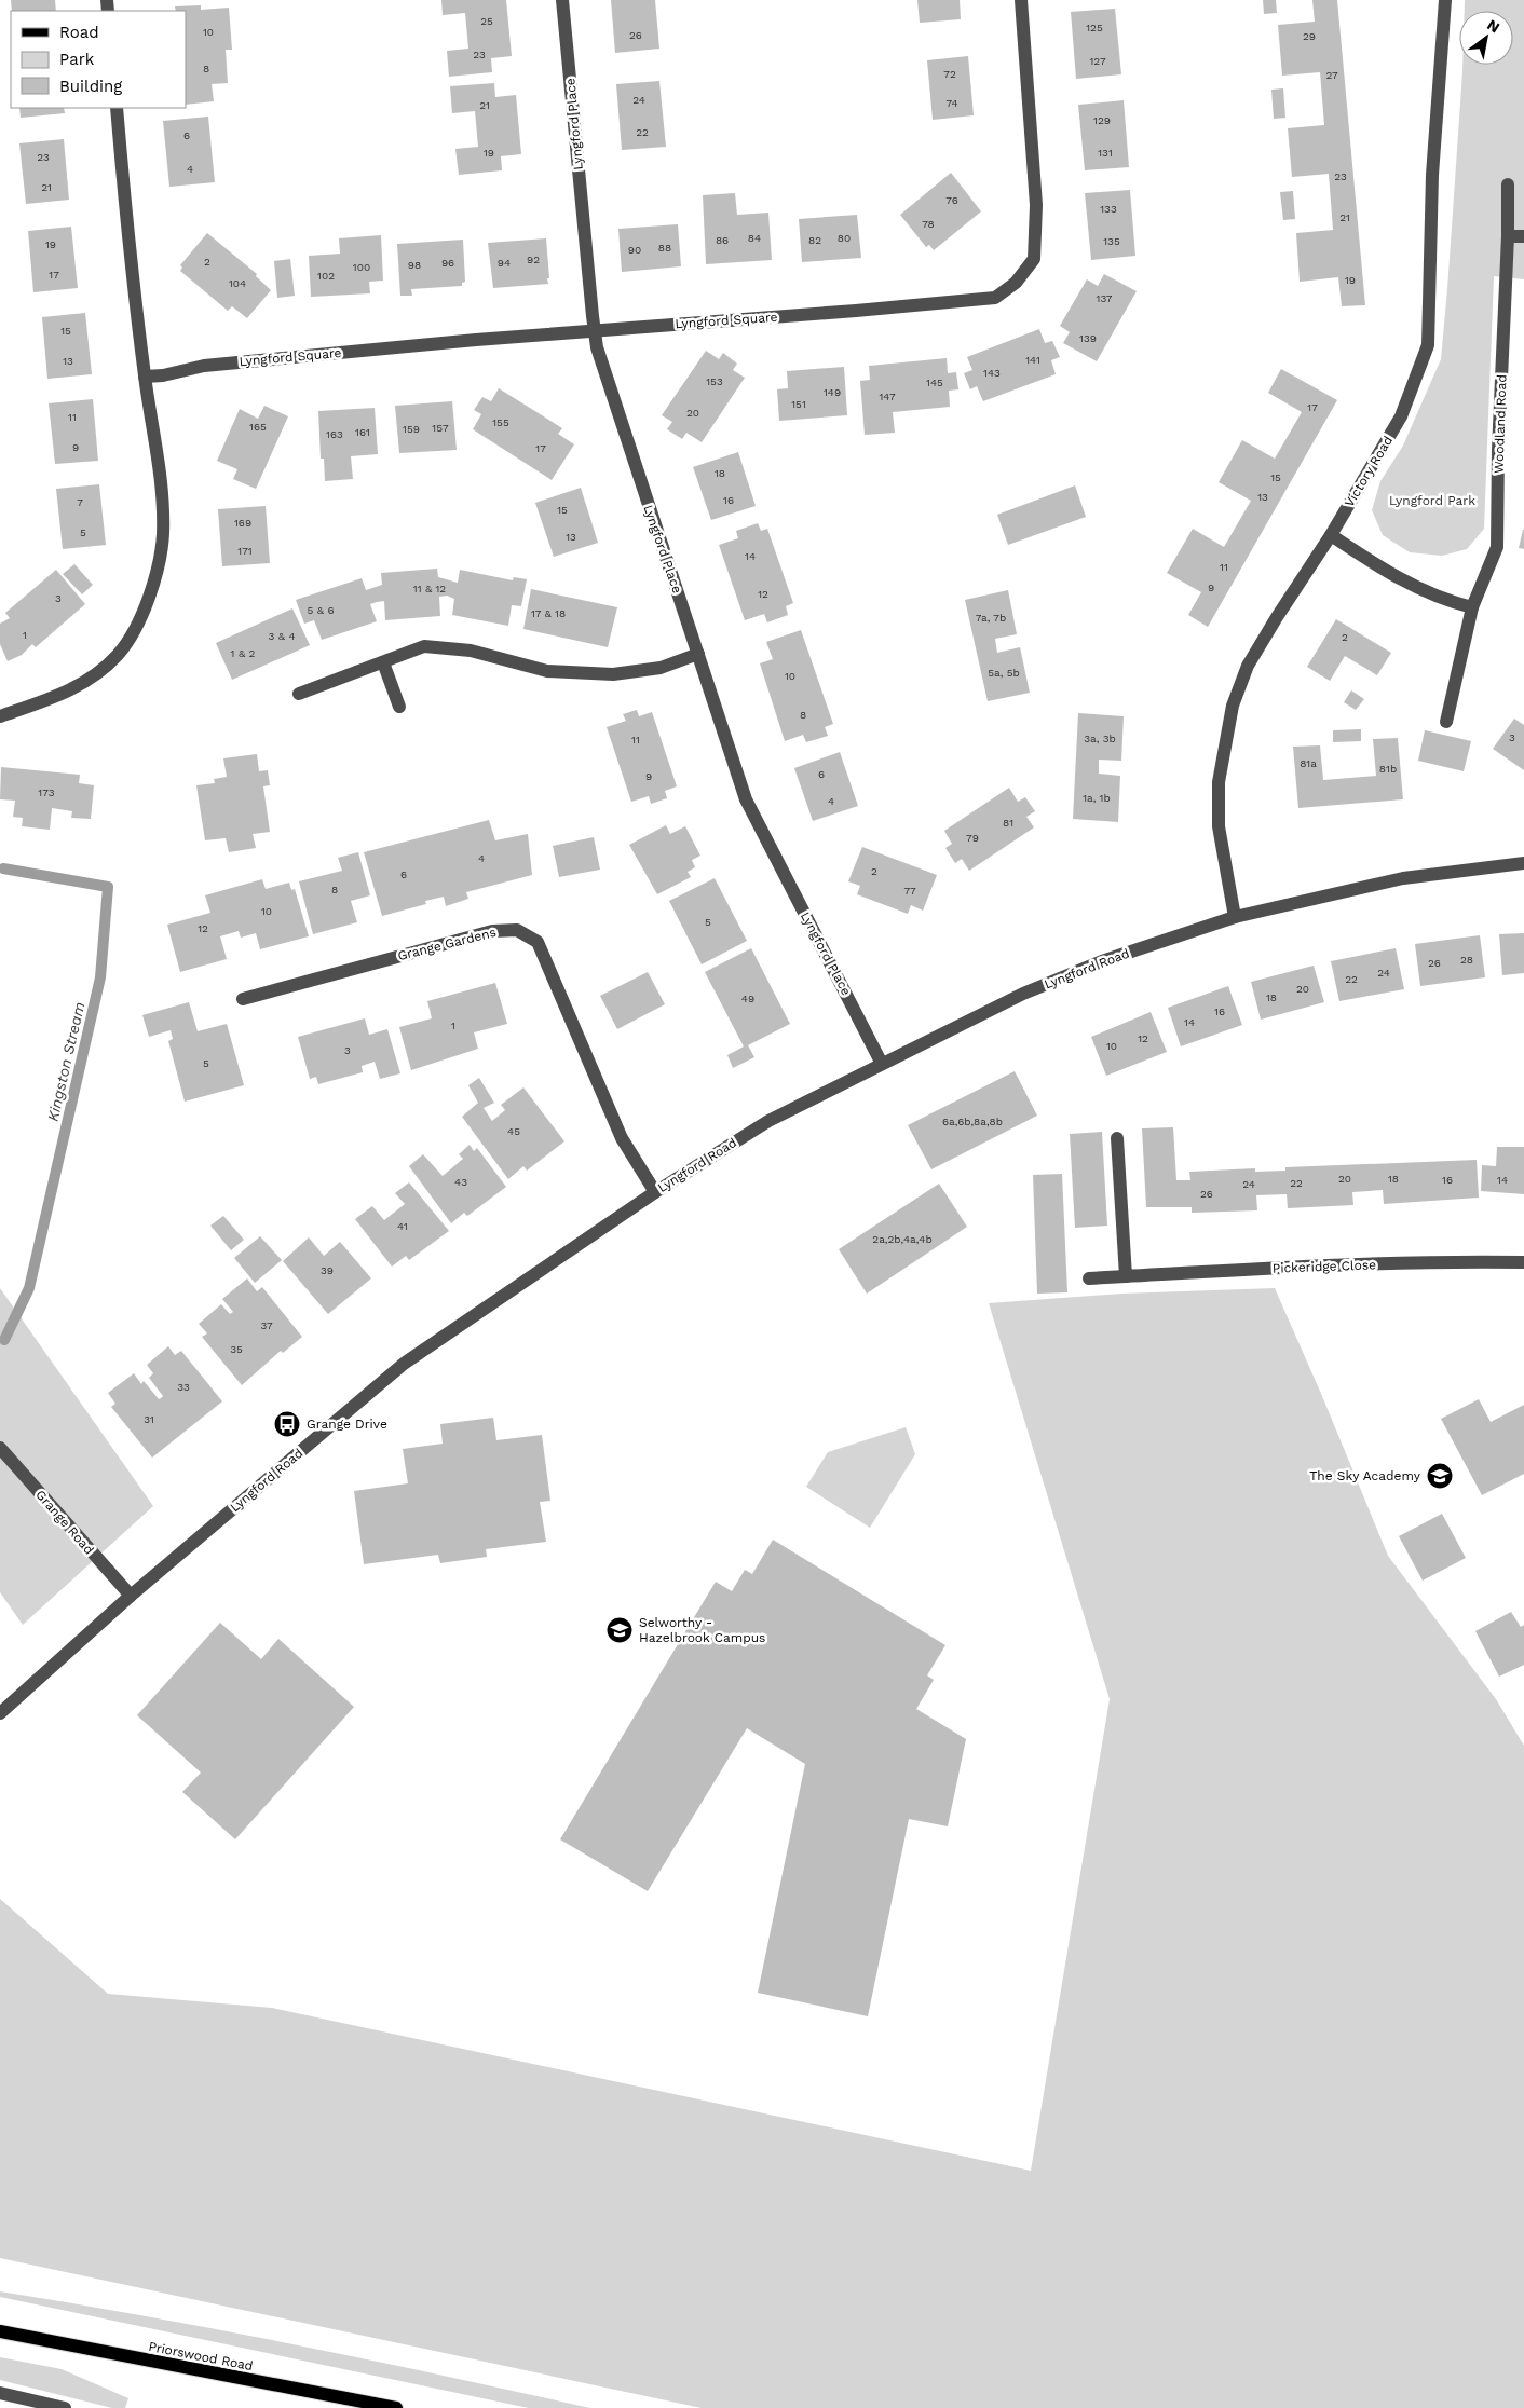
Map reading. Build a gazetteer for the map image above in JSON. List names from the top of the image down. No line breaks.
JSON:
{"streets":{"main road":["Priorswood Road"],"street":["Lyngford Place","Lyngford Square","Woodland Road","Victory Road","Grange Gardens","Lyngford Road","Pickeridge Close","Grange Road"]},"crossings":[["Lyngford Place","Lyngford Square"],["Lyngford Place","Lyngford Road"],["Victory Road","Lyngford Road"],["Grange Gardens","Lyngford Road"],["Lyngford Road","Grange Road"]],"water":["Kingston Stream"],"parks":["Lyngford Park"],"places":{"bus stop":["Grange Drive"],"school or university":["The Sky Academy","Selworthy - Hazelbrook Campus"]},"house_numbers":["25","125","10","26","29","23","127","8","72","27","24","74","21","129","22","6","19","131","23","4","23","21","76","133","21","78","84","80","86","82","135","19","88","90","92","2","96","94","98","100","17","102","19","104","137","15","139","141","13","143","153","145","149","147","151","17","20","11","155","165","157","159","161","163","9","17","18","15","13","16","7","15","169","5","13","171","14","11","9","11 & 12","12","3","5 & 6","17 & 18","7a, 7b","1","3 & 4","2","1 & 2","5a, 5b","10","8","3","3a, 3b","11","81a","81b","6","9","173","1a, 1b","4","81","79","4","2","6","8","77","10","5","12","28","26","24","22","20","18","49","16","14","1","12","10","3","5","6a,6b,8a,8b","45","20","18","16","14","43","22","24","26","41","2a,2b,4a,4b","39","37","35","33","31"],"legend":["Road","Park","Building"],"north":"top right"}
